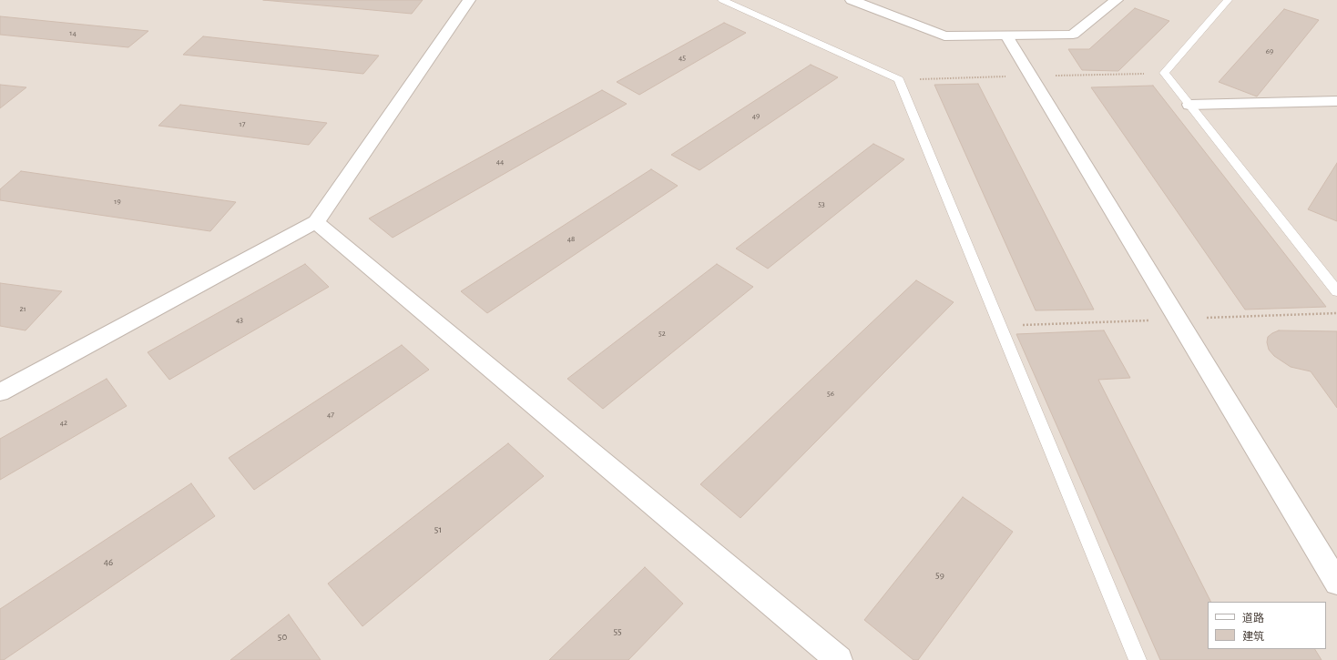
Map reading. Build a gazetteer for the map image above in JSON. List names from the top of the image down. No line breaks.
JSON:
{"house_numbers":["14","69","45","49","17","44","19","53","48","21","43","52","56","47","42","51","46","59","55","50"],"legend":["道路","建筑"]}
